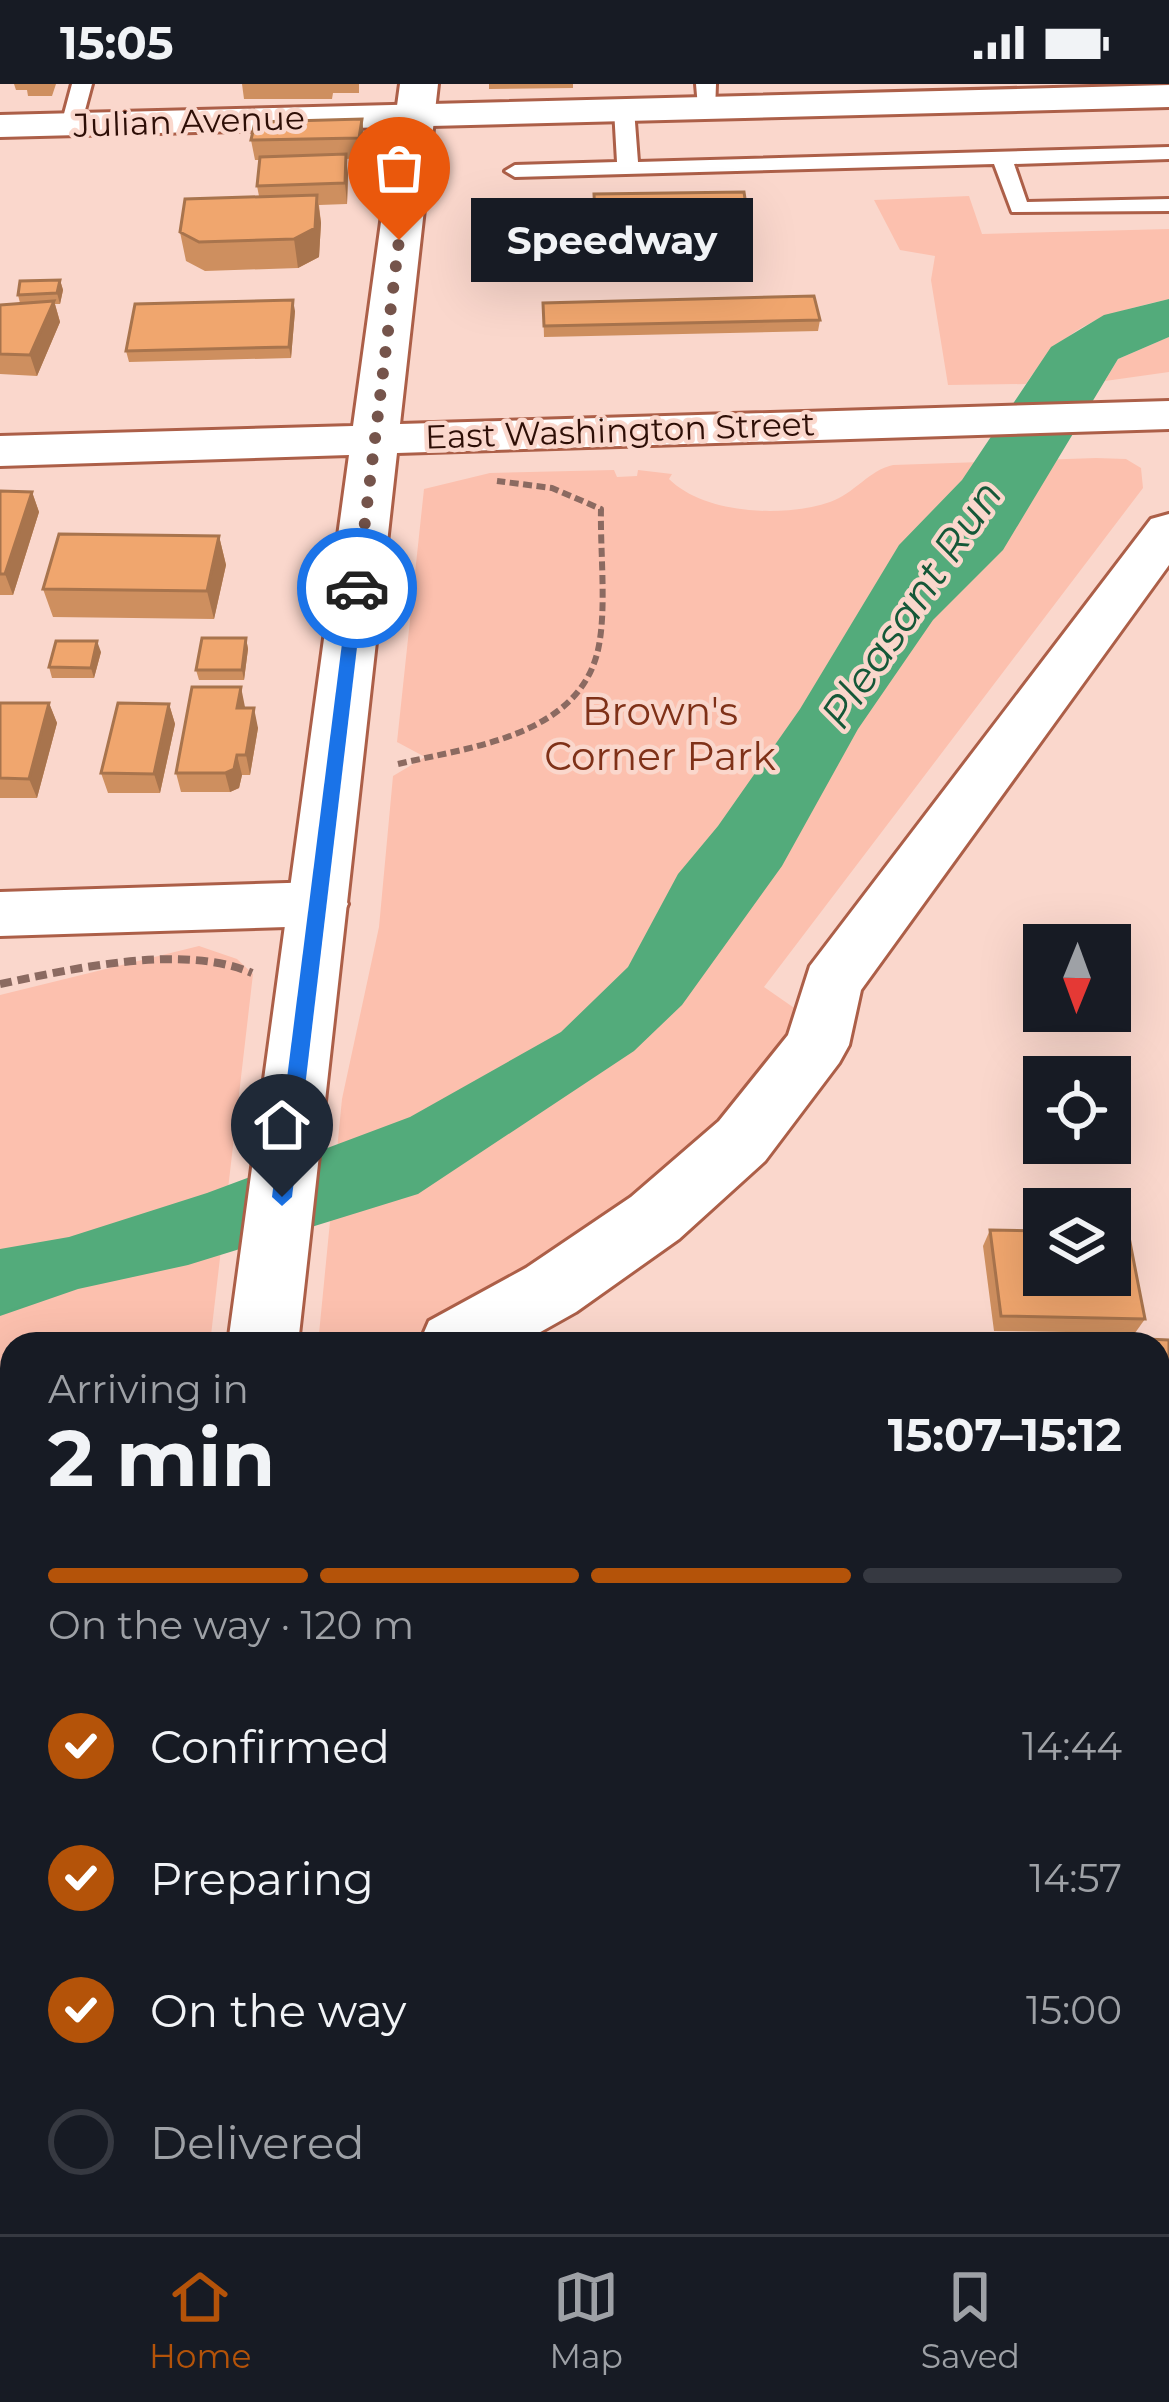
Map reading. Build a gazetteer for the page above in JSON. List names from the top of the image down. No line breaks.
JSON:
{"streets":{"main road":["East Washington Street"],"street":["Julian Avenue"]},"water":["Pleasant Run"],"parks":["Brown's Corner Park"],"places":["Speedway"],"north":"bottom","page":{"status":"15:05","bubble":"Speedway","heading":["2 min","Arriving in","15:07–15:12"],"bar":"On the way · 120 m","list":[["Confirmed","14:44"],["Preparing","14:57"],["On the way","15:00"],"Delivered"],"tabs":["Home","Map","Saved"]}}
